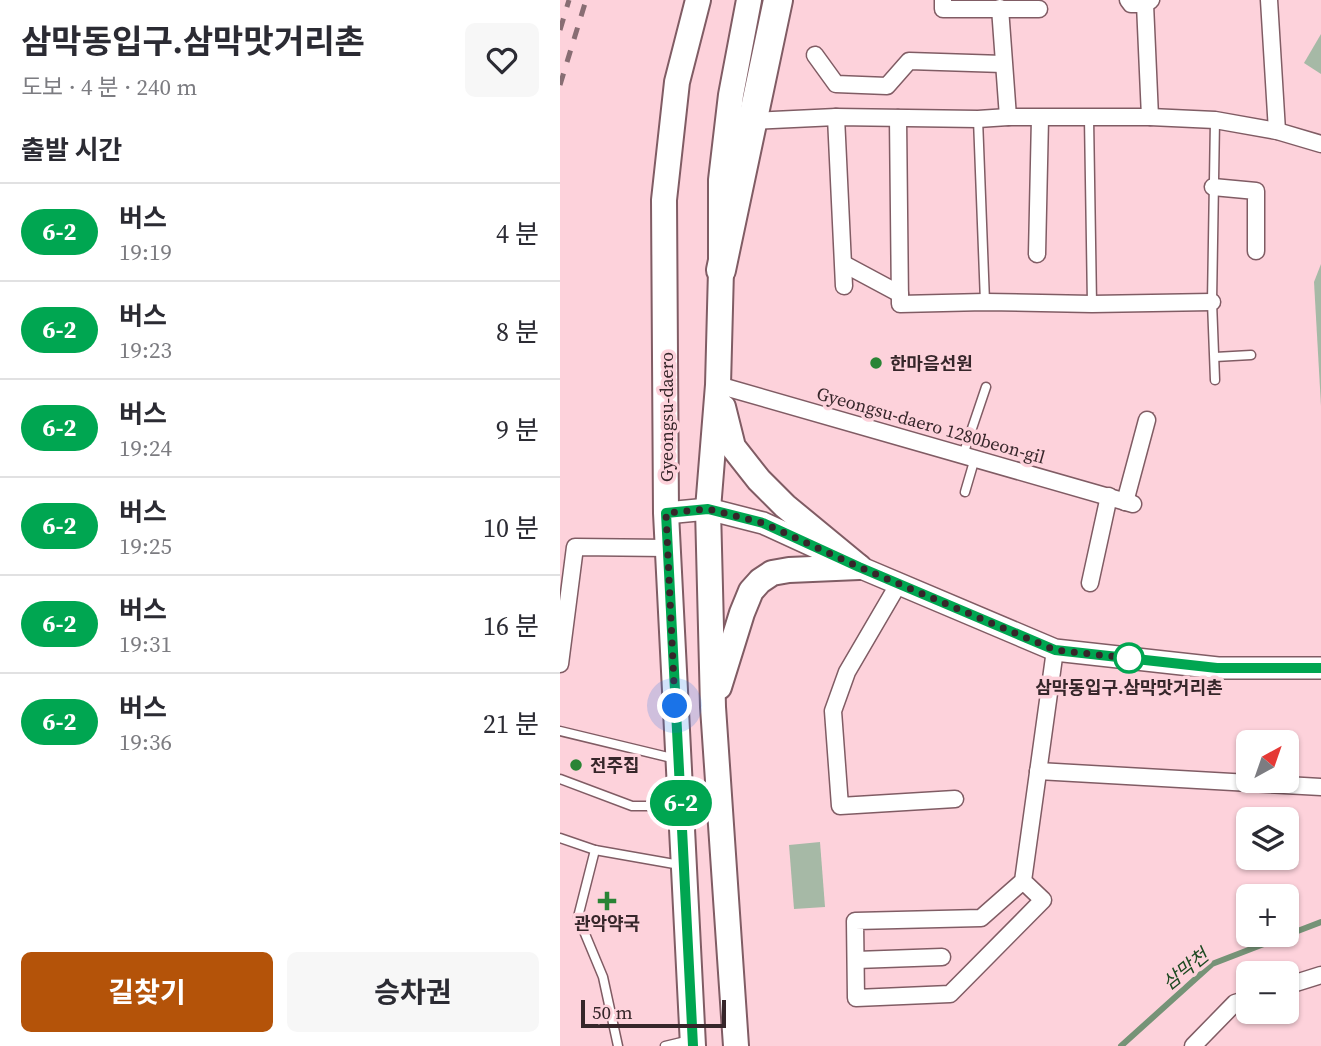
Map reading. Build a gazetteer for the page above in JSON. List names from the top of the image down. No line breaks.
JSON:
{"streets":{"main road":["Gyeongsu-daero"],"street":["Gyeongsu-daero 1280beon-gil"]},"water":["삼막천"],"places":{"other":["한마음선원","삼막동입구.삼막맛거리촌","전주집"],"health":["관악약국"]},"lines":["bus line 6-2"],"scale_bar":"50 m","north":"top right","page":{"heading":[["삼막동입구.삼막맛거리촌","도보 · 4 분 · 240 m"],"출발 시간"],"on_map":"6-2","list":[{"mark":"6-2","name":"버스","note":"19:19","value":"4 분"},{"mark":"6-2","name":"버스","note":"19:23","value":"8 분"},{"mark":"6-2","name":"버스","note":"19:24","value":"9 분"},{"mark":"6-2","name":"버스","note":"19:25","value":"10 분"},{"mark":"6-2","name":"버스","note":"19:31","value":"16 분"},{"mark":"6-2","name":"버스","note":"19:36","value":"21 분"}],"map_buttons":["+","−"],"buttons":["길찾기","승차권"],"scale":"50 m"}}
